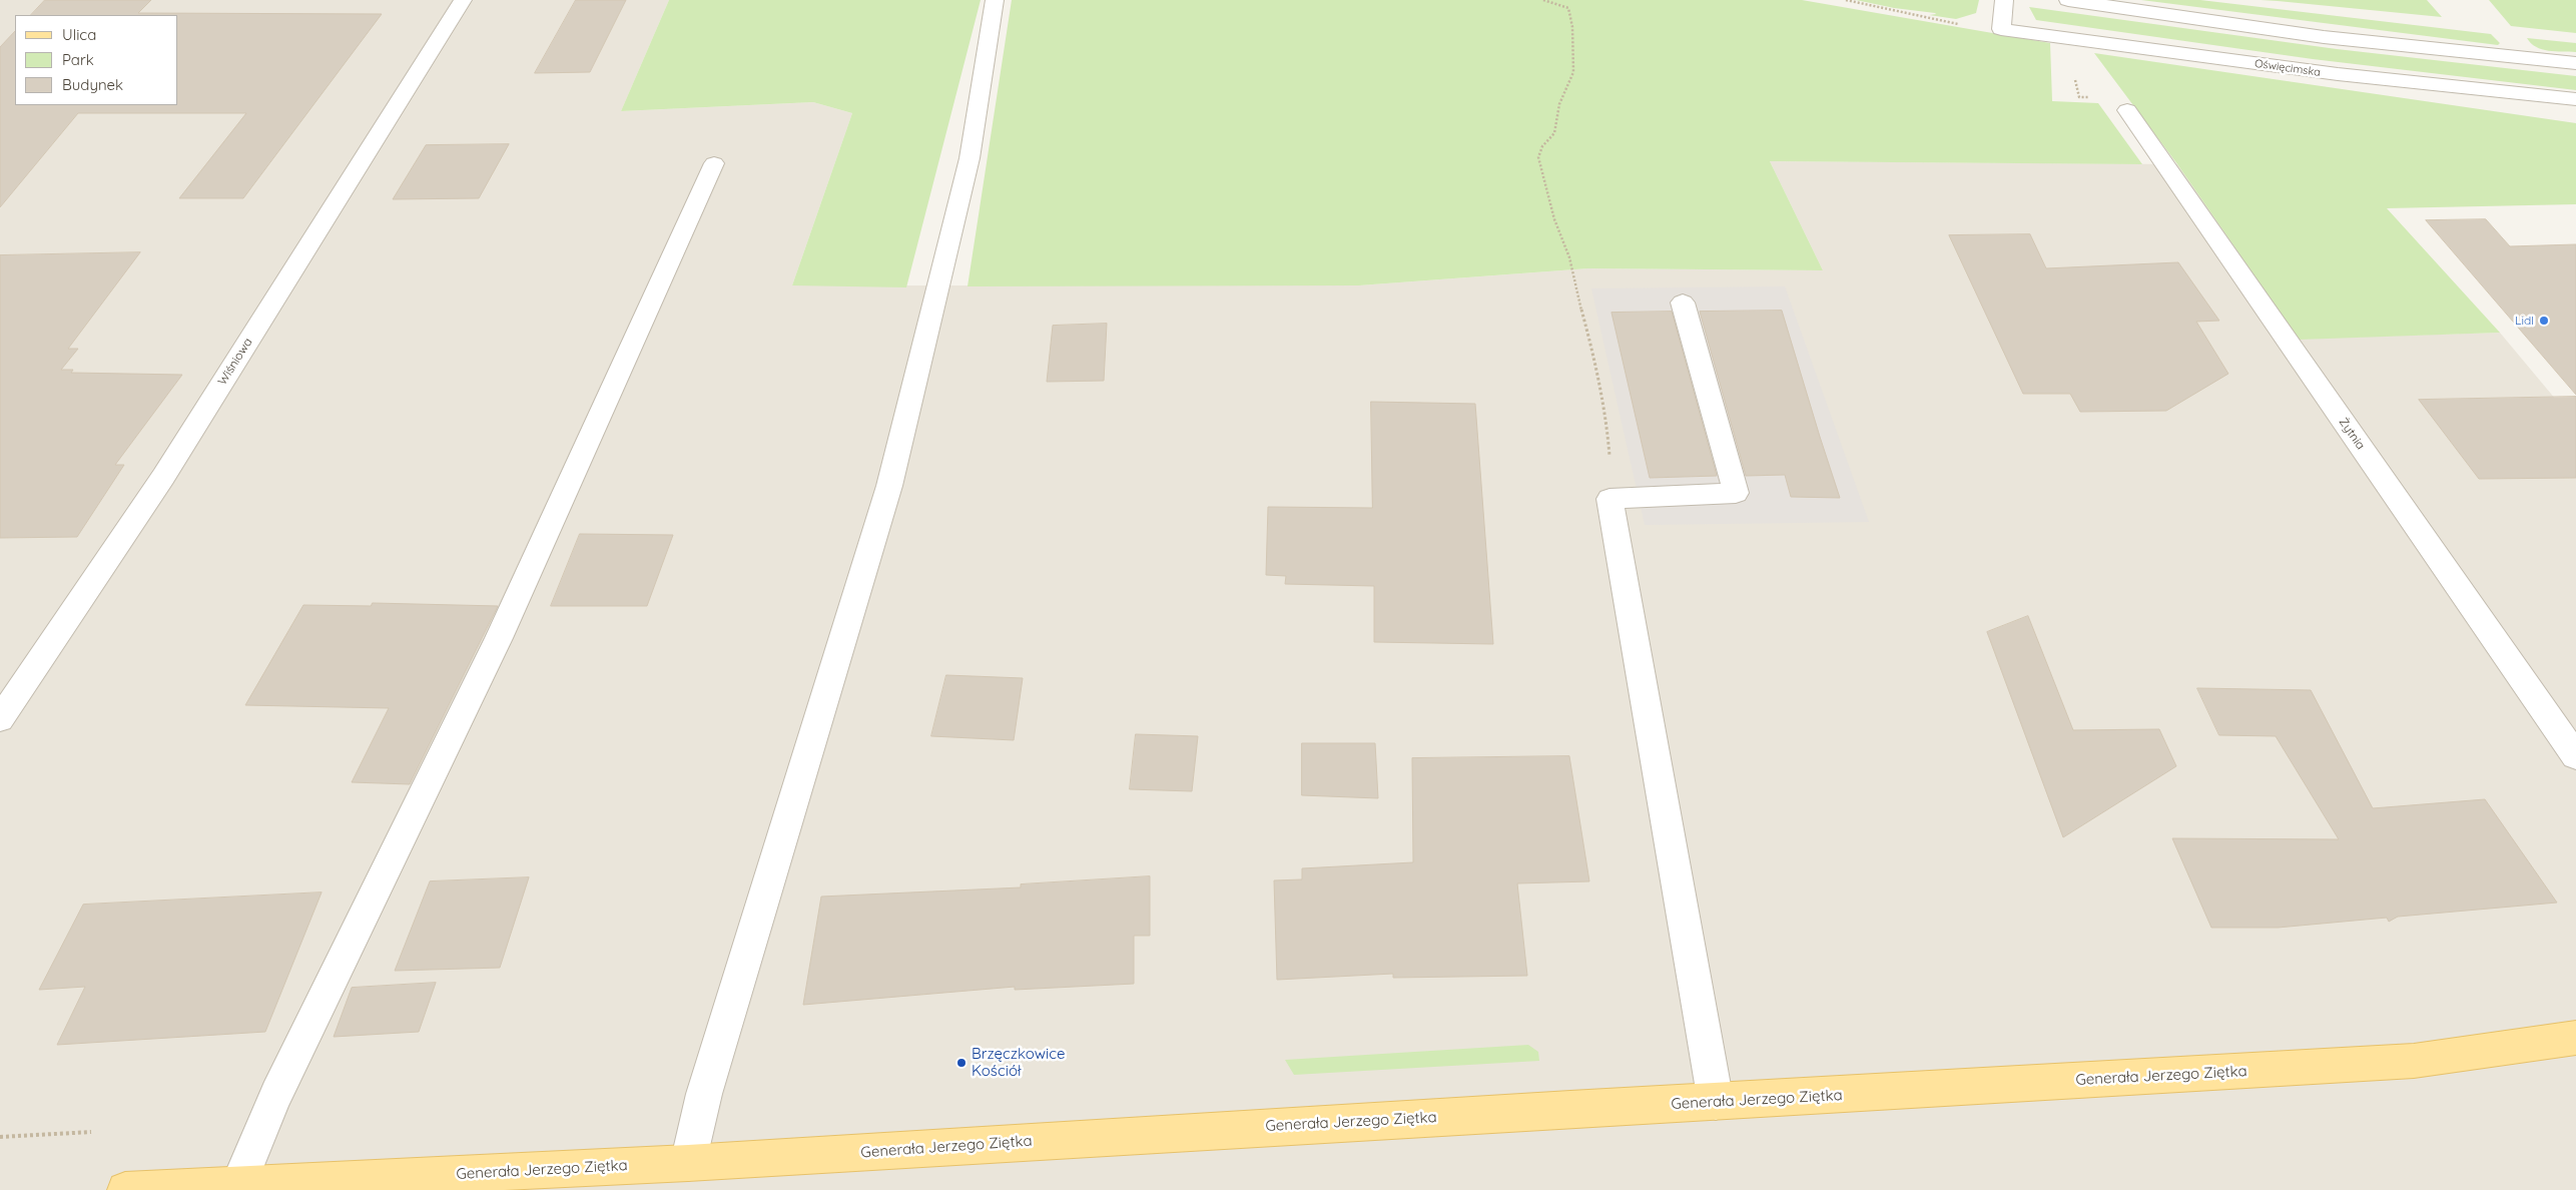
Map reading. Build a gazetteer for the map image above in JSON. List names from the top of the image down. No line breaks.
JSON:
{"streets":{"main road":["Generała Jerzego Ziętka"],"street":["Oświęcimska","Wiśniowa","Żytnia"]},"places":["Lidl","Brzęczkowice Kościół"],"legend":["Ulica","Park","Budynek"]}
